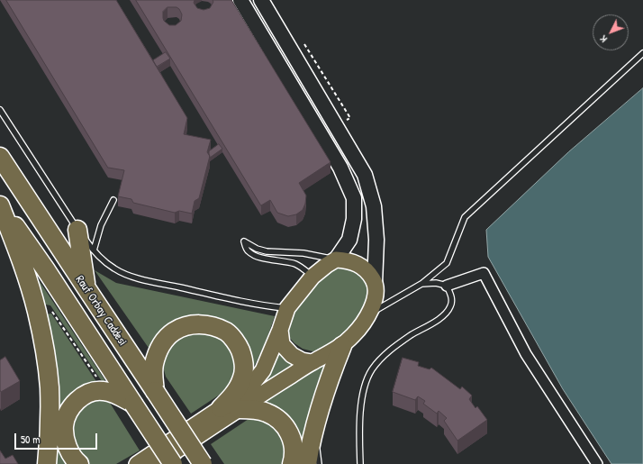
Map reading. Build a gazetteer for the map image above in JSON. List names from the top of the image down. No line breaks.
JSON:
{"streets":{"highway":["Rauf Orbay Caddesi"]},"scale_bar":"50 m","north":"bottom left"}
